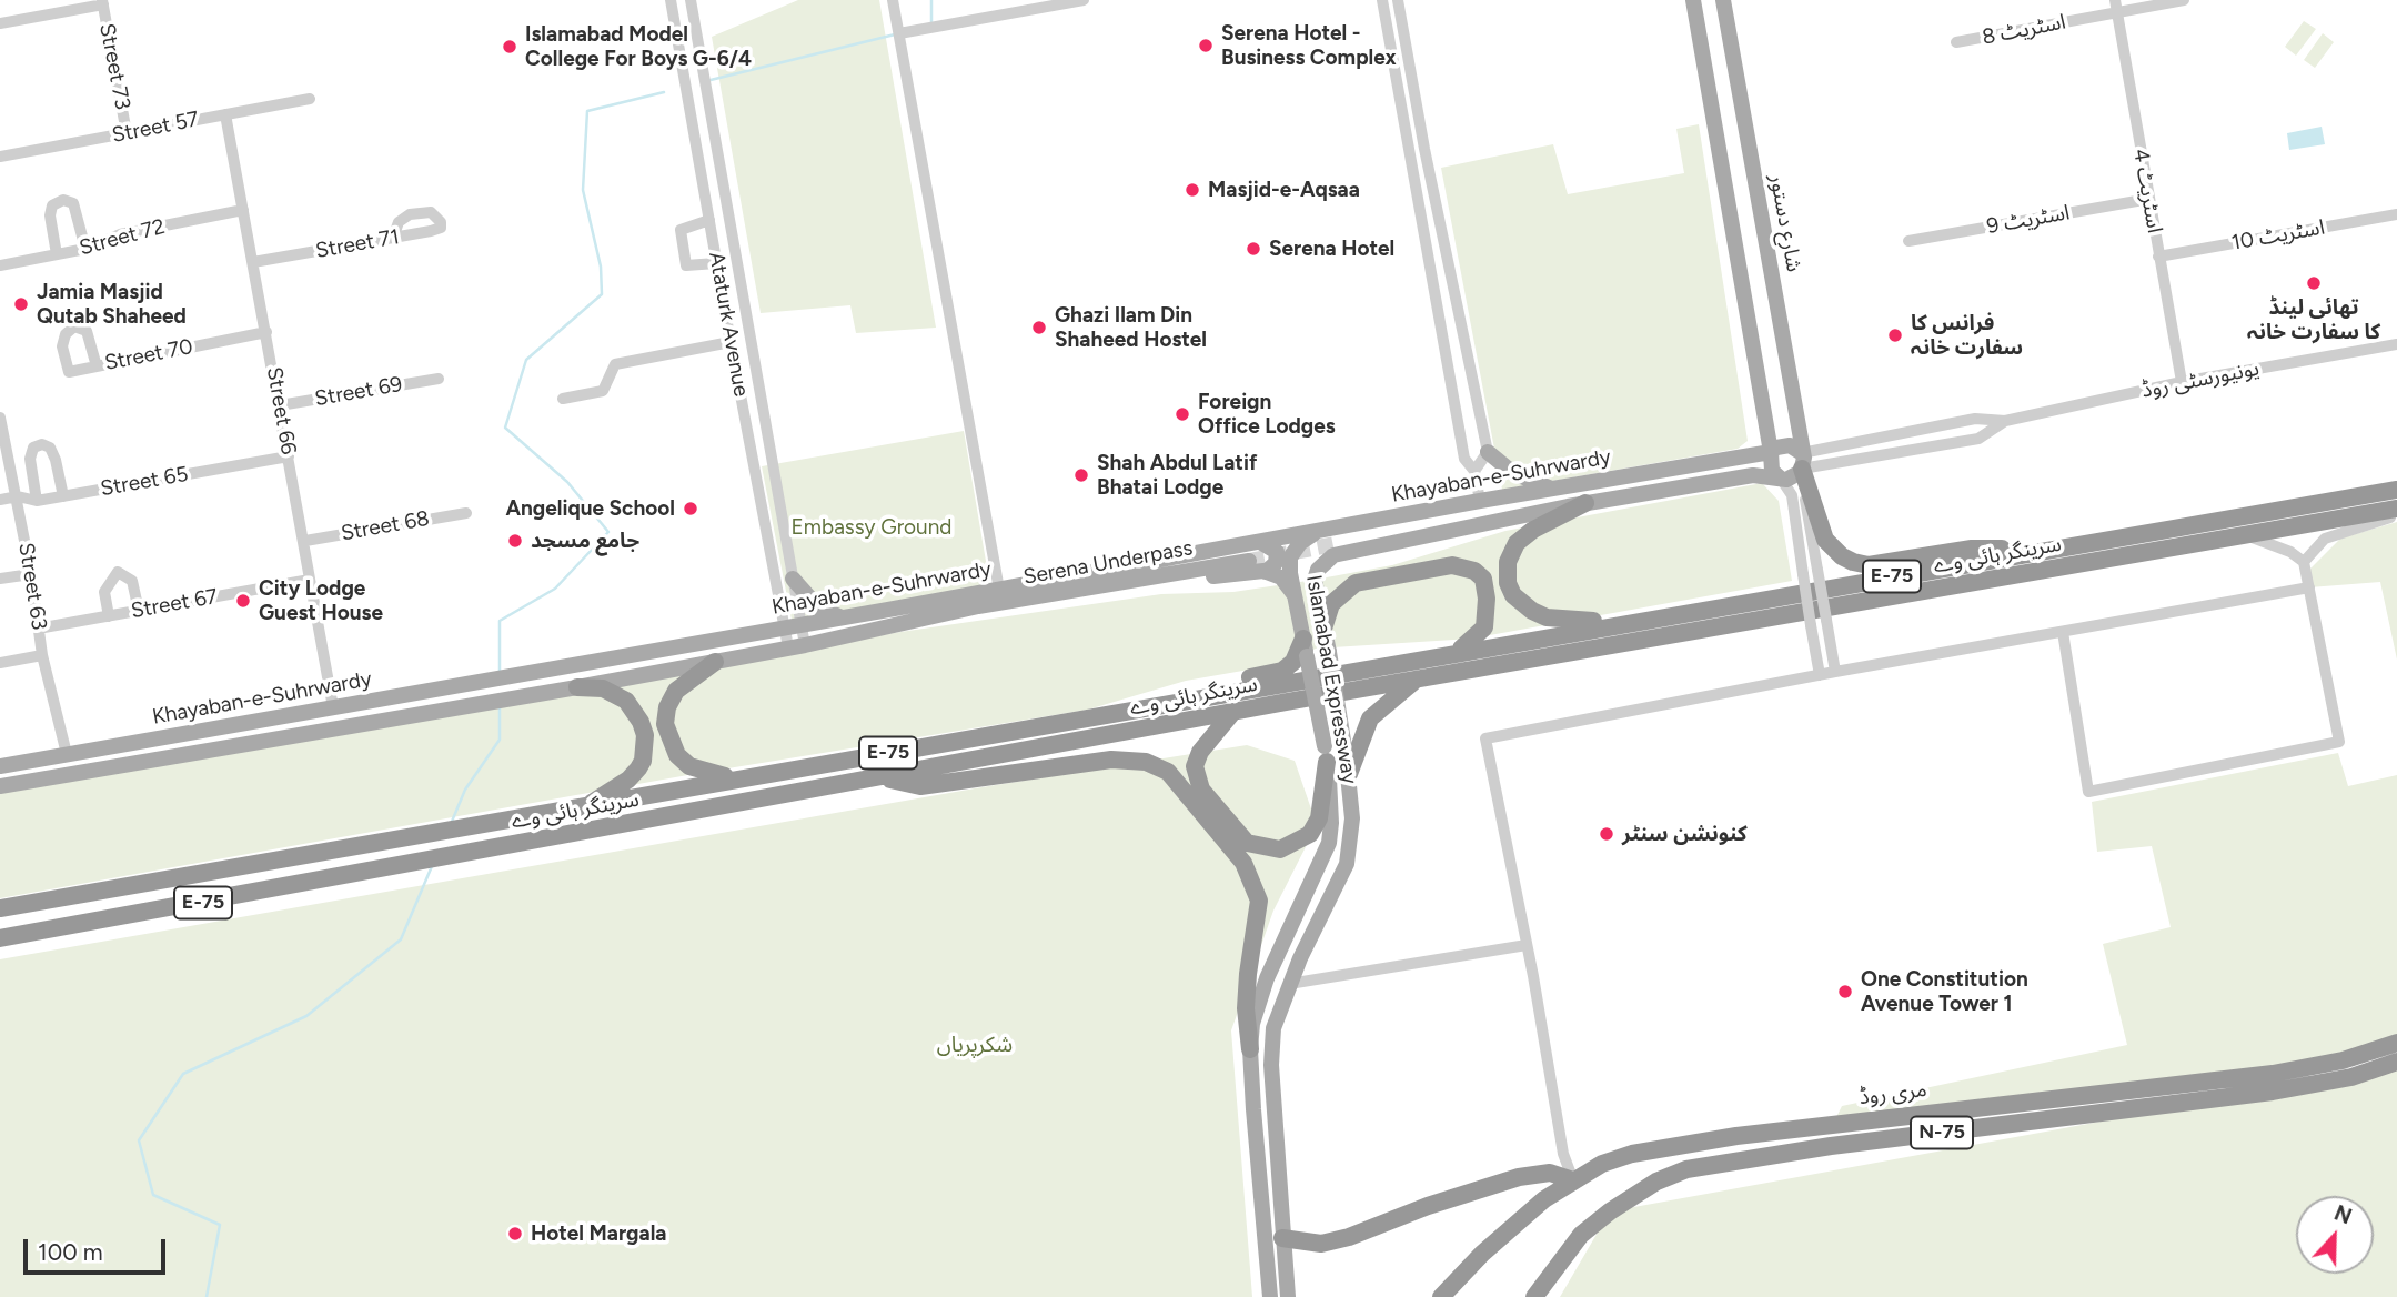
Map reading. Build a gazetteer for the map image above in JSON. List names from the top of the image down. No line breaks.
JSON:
{"streets":{"highway":["سرینگر ہائی وے","E-75","مری روڈ","N-75"],"main road":["شارع دستور","Khayaban-e-Suhrwardy","Serena Underpass","Islamabad Expressway"],"street":["اسٹریٹ 8","Street 73","Street 57","اسٹریٹ 4","اسٹریٹ 9","اسٹریٹ 10","Street 72","Street 71","Ataturk Avenue","Street 70","یونیورسٹی روڈ","Street 69","Street 66","Street 65","Street 68","Street 63","Street 67"]},"crossings":[["اسٹریٹ 8","اسٹریٹ 4"],["Street 73","Street 57"],["Street 57","Street 66"],["اسٹریٹ 4","اسٹریٹ 9"],["اسٹریٹ 4","اسٹریٹ 10"],["اسٹریٹ 4","یونیورسٹی روڈ"],["شارع دستور","یونیورسٹی روڈ"],["شارع دستور","Khayaban-e-Suhrwardy"],["Street 72","Street 66"],["Street 71","Street 66"],["Ataturk Avenue","Khayaban-e-Suhrwardy"],["Street 70","Street 66"],["یونیورسٹی روڈ","Khayaban-e-Suhrwardy"],["Street 69","Street 66"],["Street 66","Khayaban-e-Suhrwardy"],["Street 66","Street 65"],["Street 66","Street 68"],["Street 66","Street 67"],["Khayaban-e-Suhrwardy","Serena Underpass"],["Khayaban-e-Suhrwardy","Street 63"],["Khayaban-e-Suhrwardy","Islamabad Expressway"],["Street 65","Street 63"],["Street 63","Street 67"]],"parks":["Embassy Ground","شکرپریاں"],"places":["Serena Hotel - Business Complex","Islamabad Model College For Boys G-6/4","Masjid-e-Aqsaa","Serena Hotel","تھائی لینڈ کا سفارت خانہ","Jamia Masjid Qutab Shaheed","Ghazi Ilam Din Shaheed Hostel","فرانس کا سفارت خانہ","Foreign Office Lodges","Shah Abdul Latif Bhatai Lodge","Angelique School","جامع مسجد","City Lodge Guest House","کنونشن سنٹر","One Constitution Avenue Tower 1","Hotel Margala"],"scale_bar":"100 m","north":"top"}
